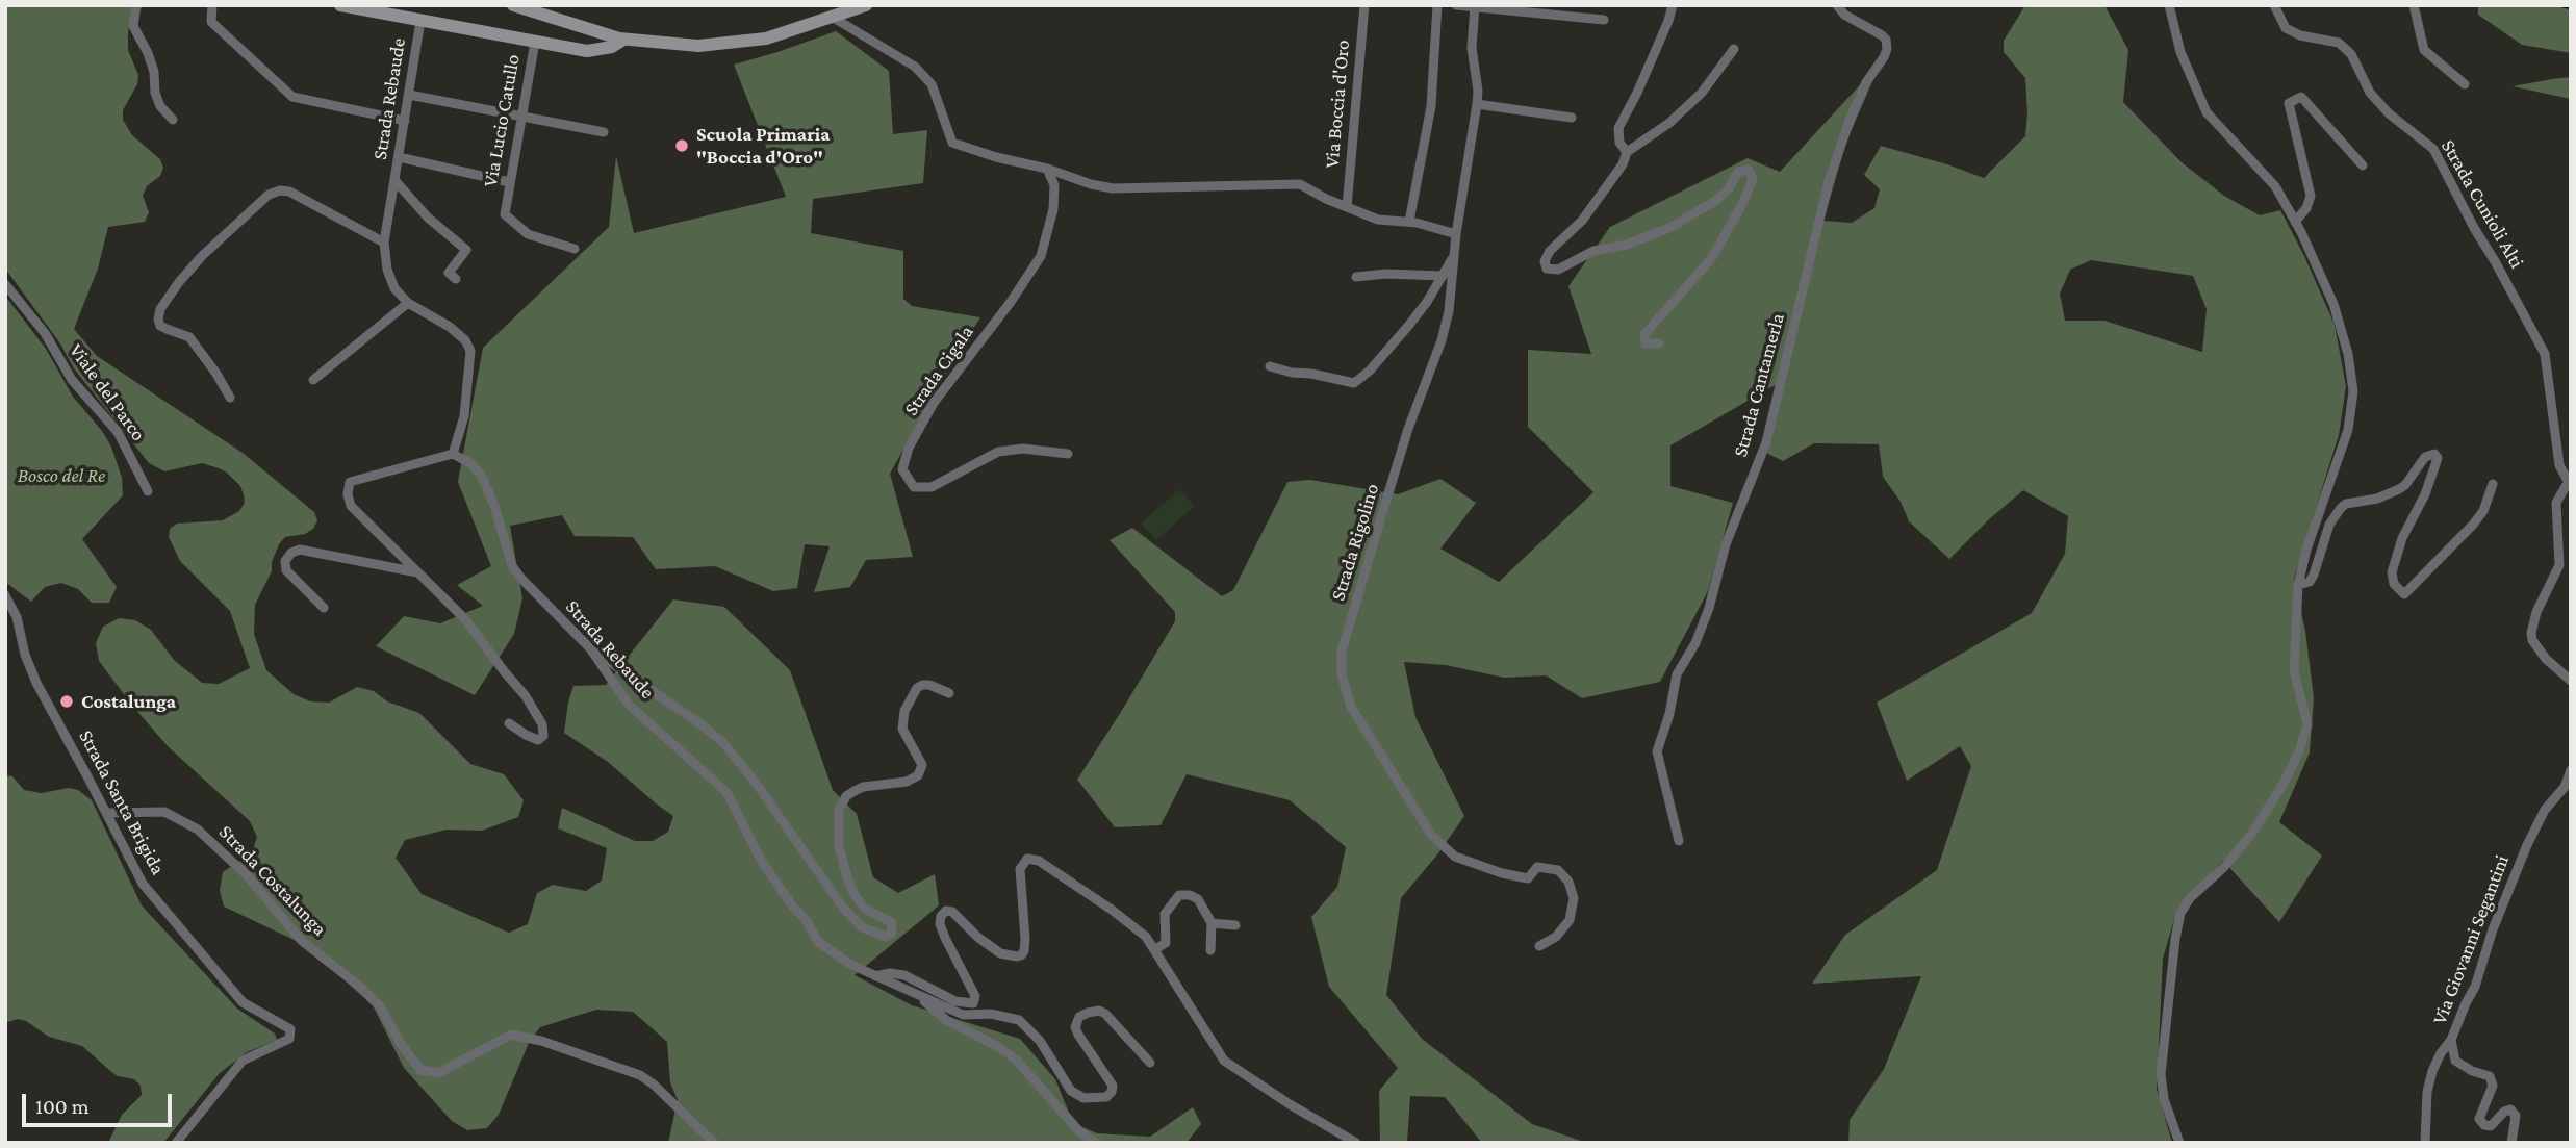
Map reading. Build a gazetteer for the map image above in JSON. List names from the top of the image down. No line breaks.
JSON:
{"streets":{"street":["Strada Rebaude","Via Boccia d'Oro","Via Lucio Catullo","Strada Cunioli Alti","Strada Cigala","Strada Cantamerla","Viale del Parco","Strada Rigolino","Strada Santa Brigida","Strada Costalunga","Via Giovanni Segantini"]},"crossings":[["Strada Santa Brigida","Strada Costalunga"]],"parks":["Bosco del Re"],"places":["Scuola Primaria \"Boccia d'Oro\"","Costalunga"],"scale_bar":"100 m"}
